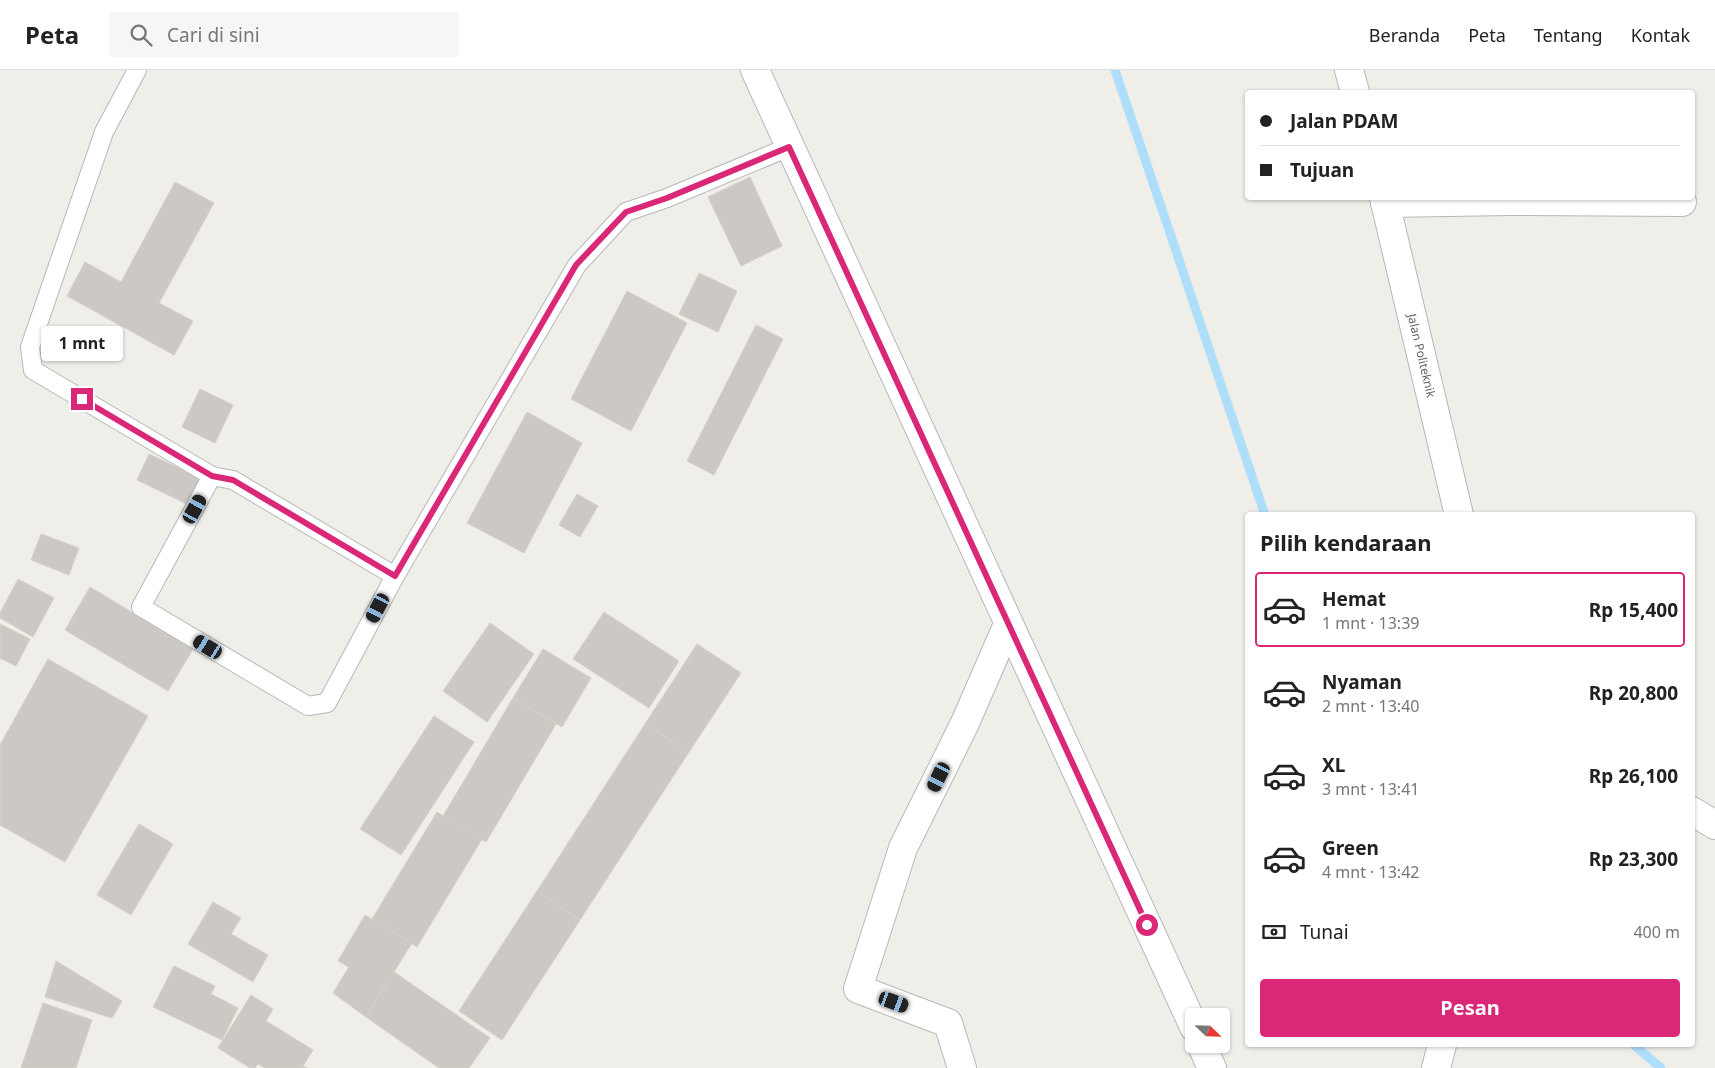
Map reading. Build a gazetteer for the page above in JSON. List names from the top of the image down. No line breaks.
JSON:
{"streets":{"street":["Jalan Politeknik"]},"north":"bottom right","page":{"header":"Peta","search":"Cari di sini","nav":["Beranda","Peta","Tentang","Kontak"],"banner":["Jalan PDAM","Tujuan"],"bubble":"1 mnt","heading":"Pilih kendaraan","list":[{"name":"Hemat","note":"1 mnt · 13:39","value":"Rp 15,400"},{"name":"Nyaman","note":"2 mnt · 13:40","value":"Rp 20,800"},{"name":"XL","note":"3 mnt · 13:41","value":"Rp 26,100"},{"name":"Green","note":"4 mnt · 13:42","value":"Rp 23,300"}],"pay":["Tunai","400 m"],"buttons":"Pesan"}}
